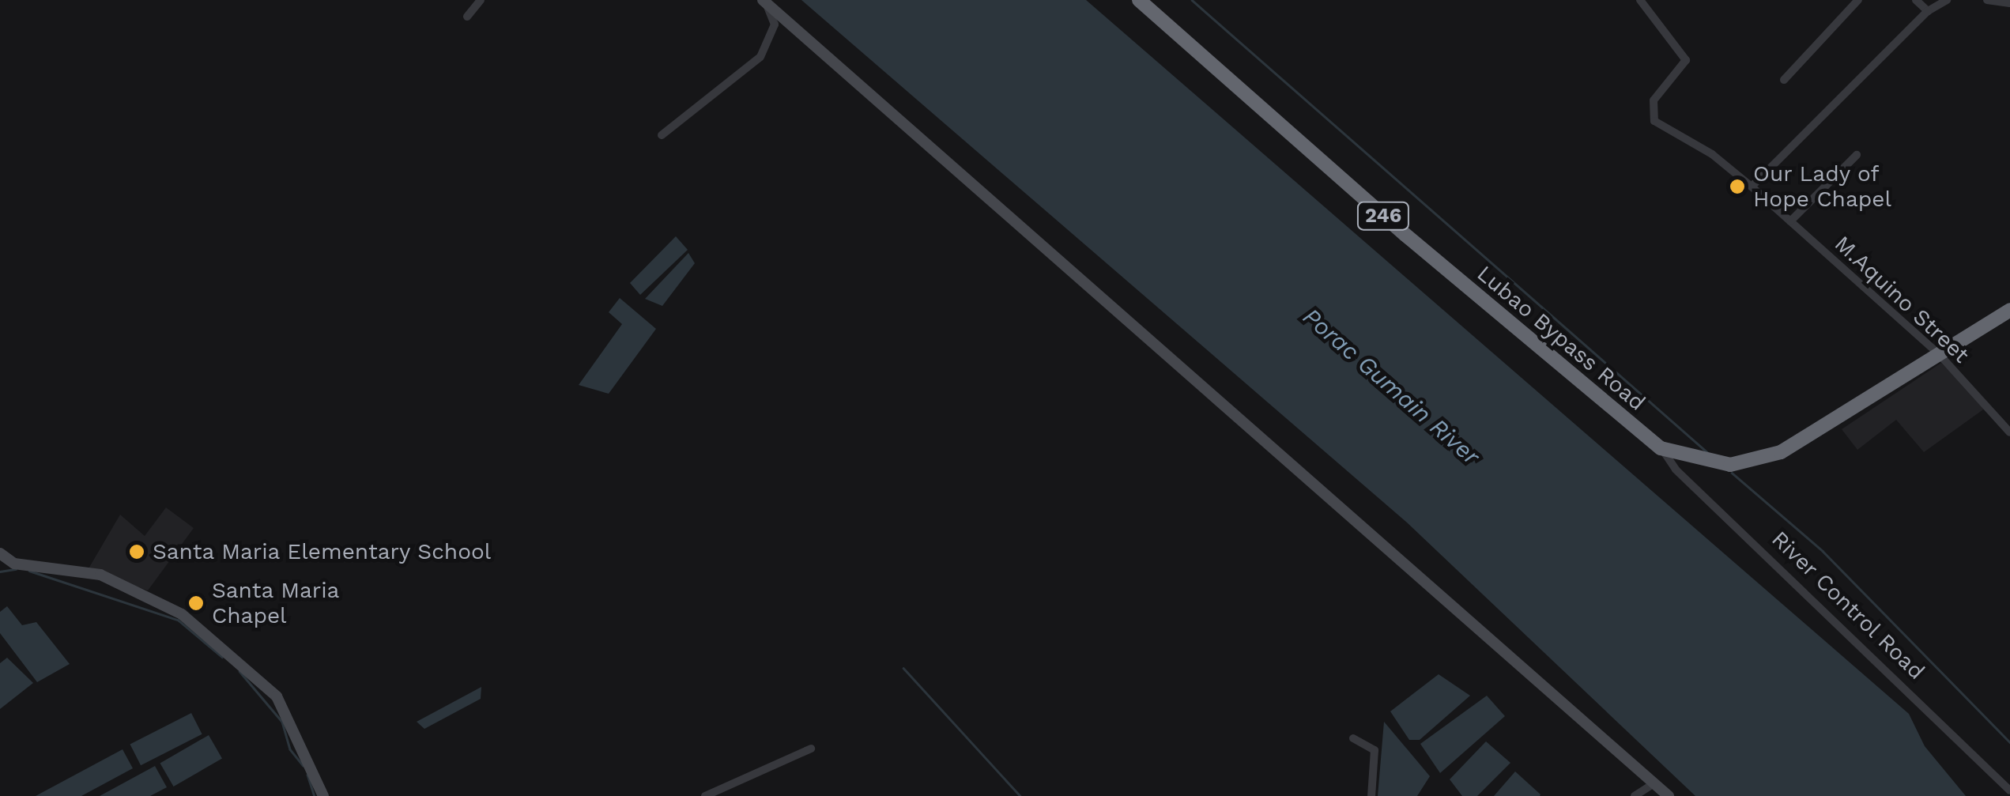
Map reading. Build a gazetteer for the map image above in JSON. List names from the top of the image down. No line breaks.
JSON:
{"streets":{"highway":["246","Lubao Bypass Road"],"street":["M.Aquino Street","River Control Road"]},"crossings":[["M.Aquino Street","Lubao Bypass Road"],["Lubao Bypass Road","River Control Road"]],"water":["Porac Gumain River"],"places":["Our Lady of Hope Chapel","Santa Maria Elementary School","Santa Maria Chapel"]}
